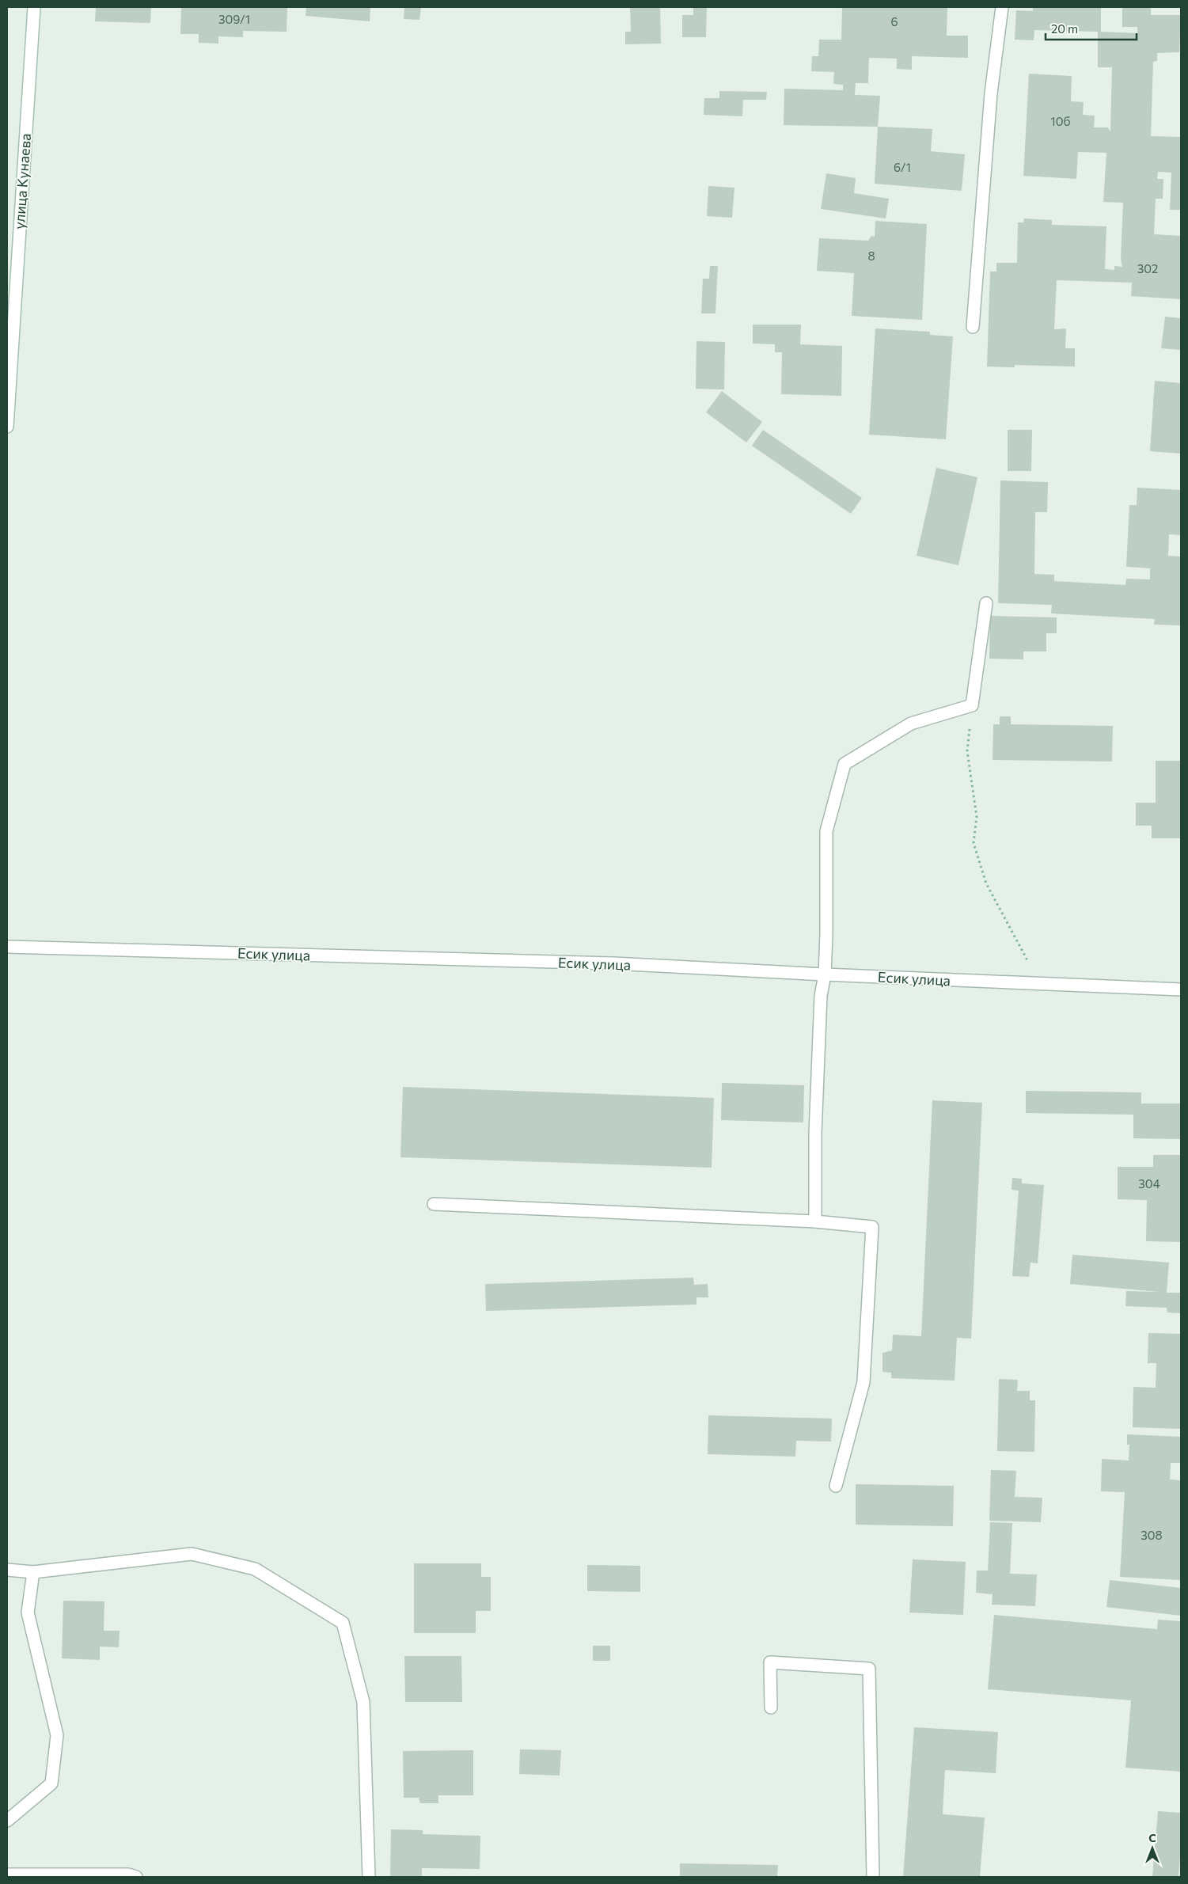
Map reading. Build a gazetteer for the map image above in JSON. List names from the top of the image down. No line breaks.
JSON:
{"streets":{"street":["улица Кунаева","Есик улица"]},"house_numbers":["309/1","6","10б","6/1","8","302","304","308"],"scale_bar":"20 m","north":"top"}
